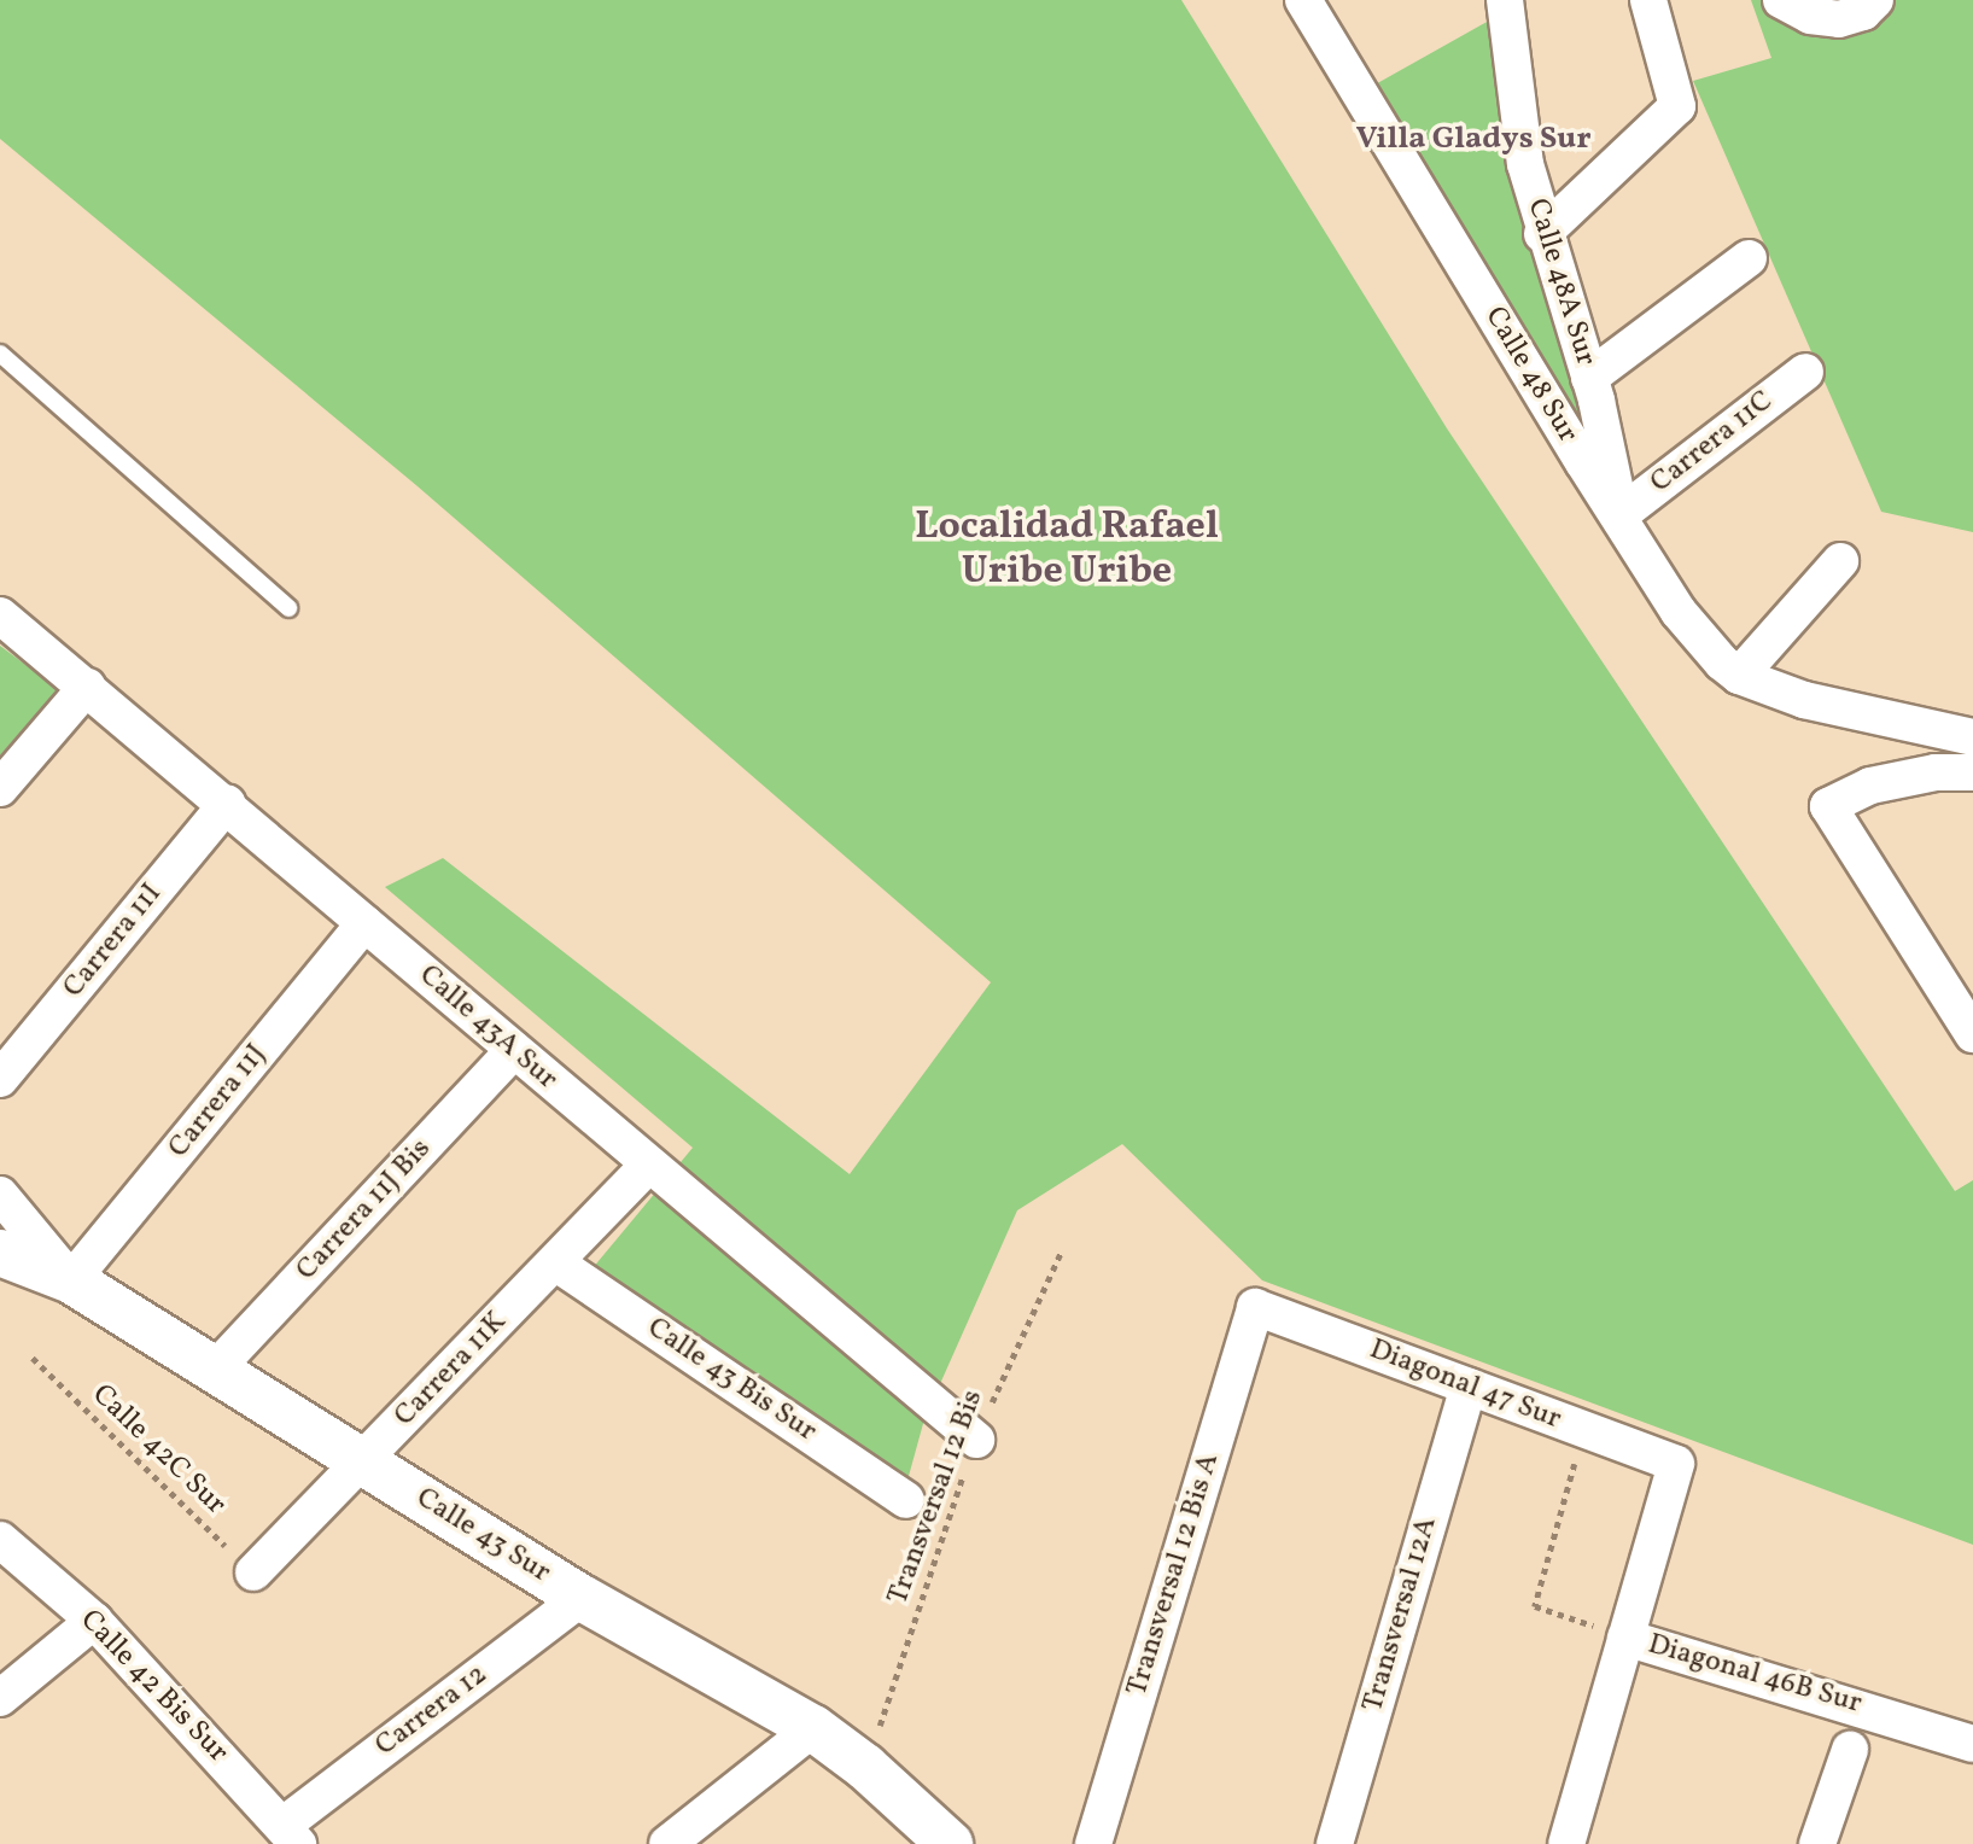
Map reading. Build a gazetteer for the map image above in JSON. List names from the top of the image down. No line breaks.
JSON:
{"streets":{"street":["Calle 48A Sur","Calle 48 Sur","Carrera 11C","Carrera 11I","Calle 43A Sur","Carrera 11J","Carrera 11J Bis","Carrera 11K","Calle 43 Bis Sur","Diagonal 47 Sur","Calle 43 Sur","Transversal 12 Bis A","Transversal 12A","Diagonal 46B Sur","Calle 42 Bis Sur","Carrera 12"],"path":["Calle 42C Sur","Transversal 12 Bis"]},"crossings":[["Calle 48A Sur","Calle 48 Sur"],["Calle 48A Sur","Carrera 11C"],["Calle 48 Sur","Carrera 11C"],["Carrera 11I","Calle 43A Sur"],["Calle 43A Sur","Carrera 11J"],["Calle 43A Sur","Carrera 11J Bis"],["Calle 43A Sur","Carrera 11K"],["Calle 43A Sur","Transversal 12 Bis"],["Carrera 11J","Calle 43 Sur"],["Carrera 11J Bis","Calle 43 Sur"],["Carrera 11K","Calle 43 Bis Sur"],["Carrera 11K","Calle 42C Sur"],["Carrera 11K","Calle 43 Sur"],["Diagonal 47 Sur","Transversal 12 Bis A"],["Diagonal 47 Sur","Transversal 12A"],["Diagonal 47 Sur","Diagonal 46B Sur"],["Transversal 12 Bis","Calle 43 Sur"],["Calle 43 Sur","Carrera 12"],["Calle 42 Bis Sur","Carrera 12"]],"districts":["Villa Gladys Sur","Localidad Rafael Uribe Uribe"]}
